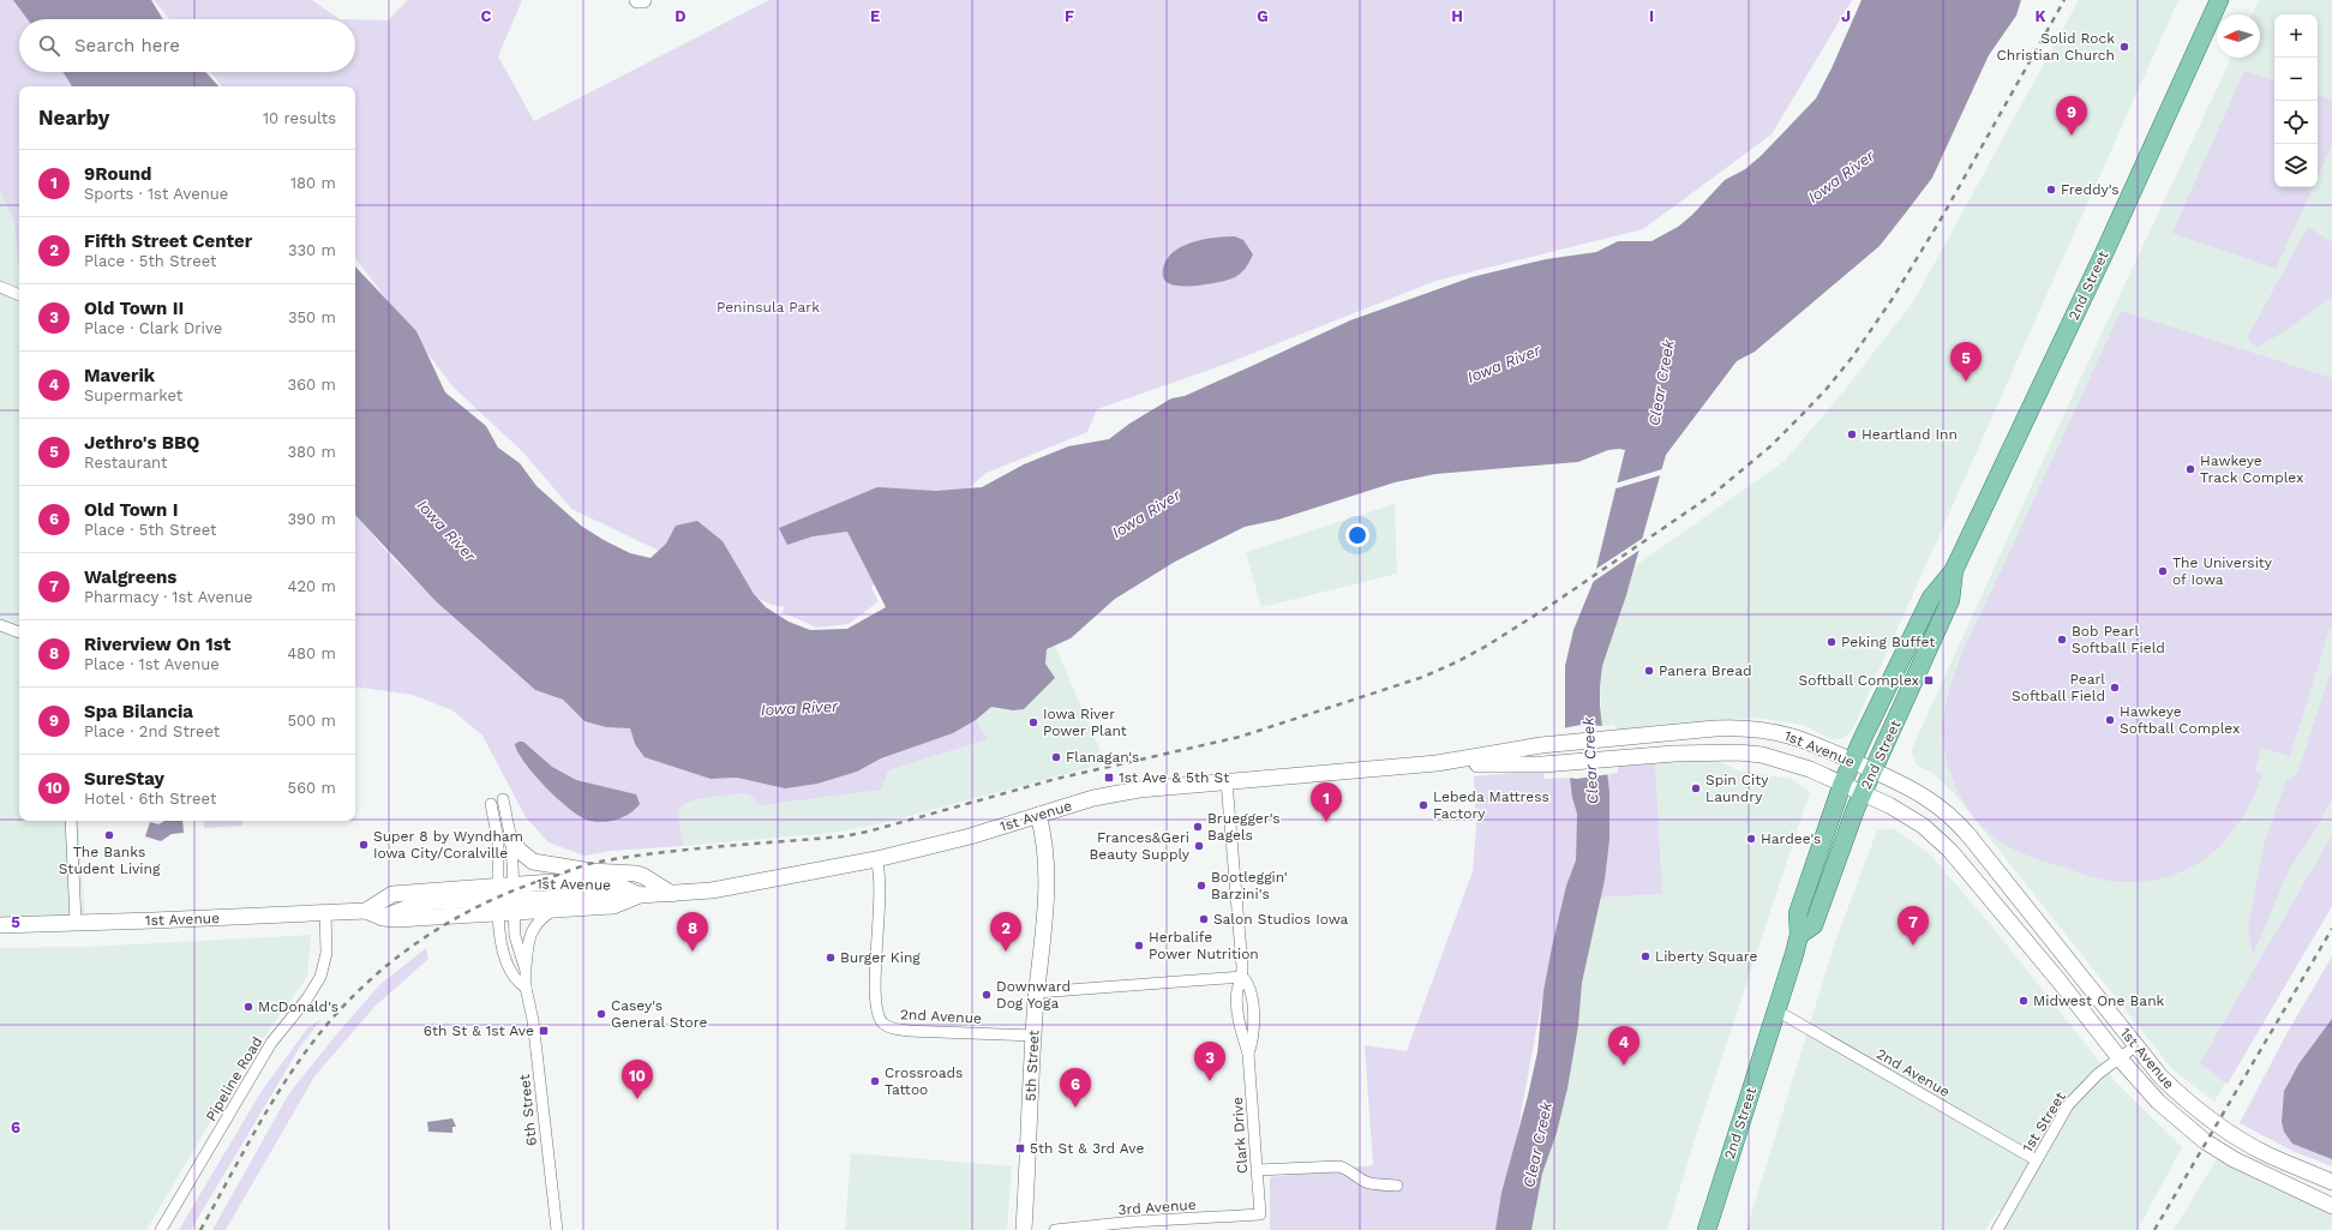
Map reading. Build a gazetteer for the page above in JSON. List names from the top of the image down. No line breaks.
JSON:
{"streets":{"main road":["2nd Street","1st Avenue","5th Street"],"street":["2nd Avenue","Pipeline Road","6th Street","1st Street","Clark Drive","3rd Avenue"]},"crossings":[["2nd Street","1st Avenue"],["2nd Street","2nd Avenue"],["1st Avenue","2nd Avenue"],["1st Avenue","5th Street"],["1st Avenue","Pipeline Road"],["1st Avenue","6th Street"],["1st Avenue","1st Street"],["1st Avenue","Clark Drive"],["2nd Avenue","5th Street"],["2nd Avenue","1st Street"],["Clark Drive","3rd Avenue"]],"water":["Iowa River","Clear Creek"],"parks":["Peninsula Park"],"places":{"other":["Solid Rock Christian Church","Freddy's","Heartland Inn","Hawkeye Track Complex","The University of Iowa","Bob Pearl Softball Field","Peking Buffet","Panera Bread","Pearl Softball Field","Hawkeye Softball Complex","Iowa River Power Plant","Flanagan's","Spin City Laundry","Lebeda Mattress Factory","Bruegger's Bagels","The Banks Student Living","Hardee's","Super 8 by Wyndham Iowa City/Coralville","Frances&Geri Beauty Supply","Bootleggin' Barzini's","Salon Studios Iowa","Herbalife Power Nutrition","Liberty Square","Burger King","Downward Dog Yoga","Midwest One Bank","McDonald's","Casey's General Store","Crossroads Tattoo"],"transit":["Softball Complex","1st Ave & 5th St","6th St & 1st Ave","5th St & 3rd Ave"]},"north":"left","page":{"map_buttons":["+","−"],"search":"Search here","heading":["Nearby","10 results"],"pins":["9","5","1","7","2","8","4","3","10","6"],"list":[{"mark":"1","name":"9Round","note":"Sports · 1st Avenue","value":"180 m"},{"mark":"2","name":"Fifth Street Center","note":"Place · 5th Street","value":"330 m"},{"mark":"3","name":"Old Town II","note":"Place · Clark Drive","value":"350 m"},{"mark":"4","name":"Maverik","note":"Supermarket","value":"360 m"},{"mark":"5","name":"Jethro's BBQ","note":"Restaurant","value":"380 m"},{"mark":"6","name":"Old Town I","note":"Place · 5th Street","value":"390 m"},{"mark":"7","name":"Walgreens","note":"Pharmacy · 1st Avenue","value":"420 m"},{"mark":"8","name":"Riverview On 1st","note":"Place · 1st Avenue","value":"480 m"},{"mark":"9","name":"Spa Bilancia","note":"Place · 2nd Street","value":"500 m"},{"mark":"10","name":"SureStay","note":"Hotel · 6th Street","value":"560 m"}]},"grid":{"columns":["C","D","E","F","G","H","I","J","K"],"rows":["5","6"]}}
